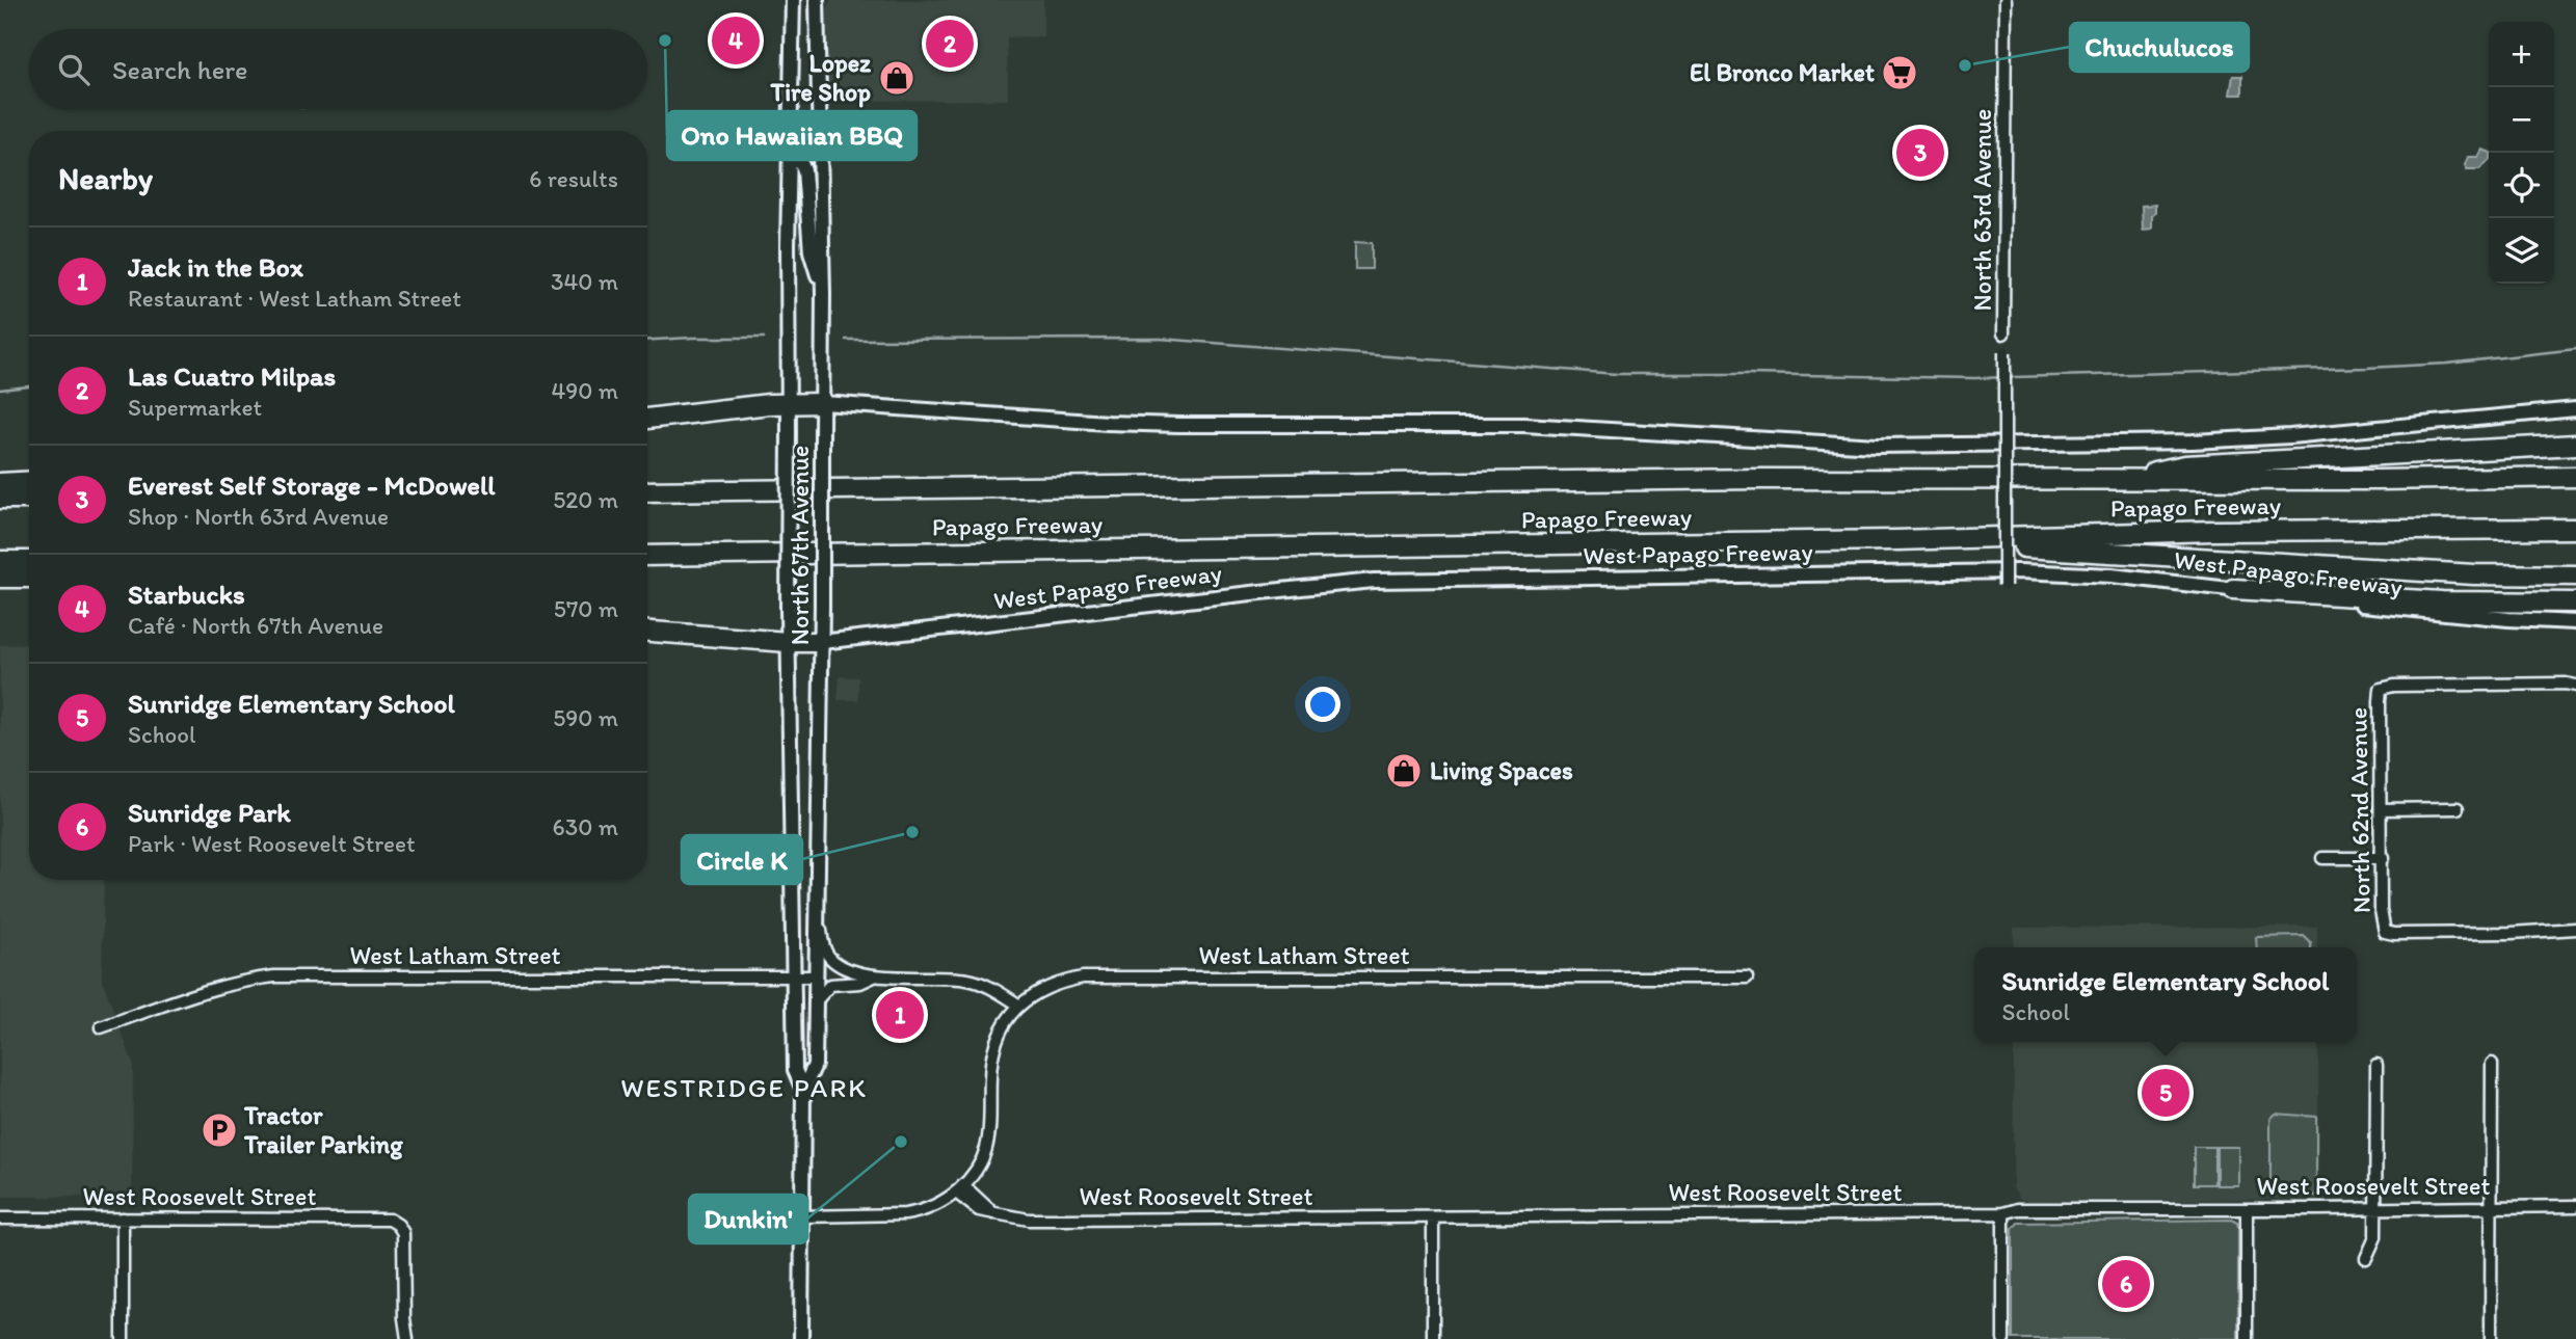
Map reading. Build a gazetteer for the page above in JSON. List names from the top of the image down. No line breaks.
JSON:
{"streets":{"highway":["Papago Freeway"],"main road":["North 67th Avenue","West Papago Freeway"],"street":["North 63rd Avenue","North 62nd Avenue","West Latham Street","West Roosevelt Street"]},"crossings":[["North 67th Avenue","West Papago Freeway"],["North 67th Avenue","West Latham Street"]],"districts":["WESTRIDGE PARK"],"places":{"other":["Ono Hawaiian BBQ","Chuchulucos","Circle K","Dunkin'"],"supermarket":["El Bronco Market"],"shop":["Lopez Tire Shop","Living Spaces"],"parking":["Tractor Trailer Parking"]},"page":{"pins":["4","2","3","1","5","6"],"map_buttons":["+","−"],"search":"Search here","heading":["Nearby","6 results"],"list":[{"mark":"1","name":"Jack in the Box","note":"Restaurant · West Latham Street","value":"340 m"},{"mark":"2","name":"Las Cuatro Milpas","note":"Supermarket","value":"490 m"},{"mark":"3","name":"Everest Self Storage - McDowell","note":"Shop · North 63rd Avenue","value":"520 m"},{"mark":"4","name":"Starbucks","note":"Café · North 67th Avenue","value":"570 m"},{"mark":"5","name":"Sunridge Elementary School","note":"School","value":"590 m"},{"mark":"6","name":"Sunridge Park","note":"Park · West Roosevelt Street","value":"630 m"}],"popup":["Sunridge Elementary School","School"]}}
